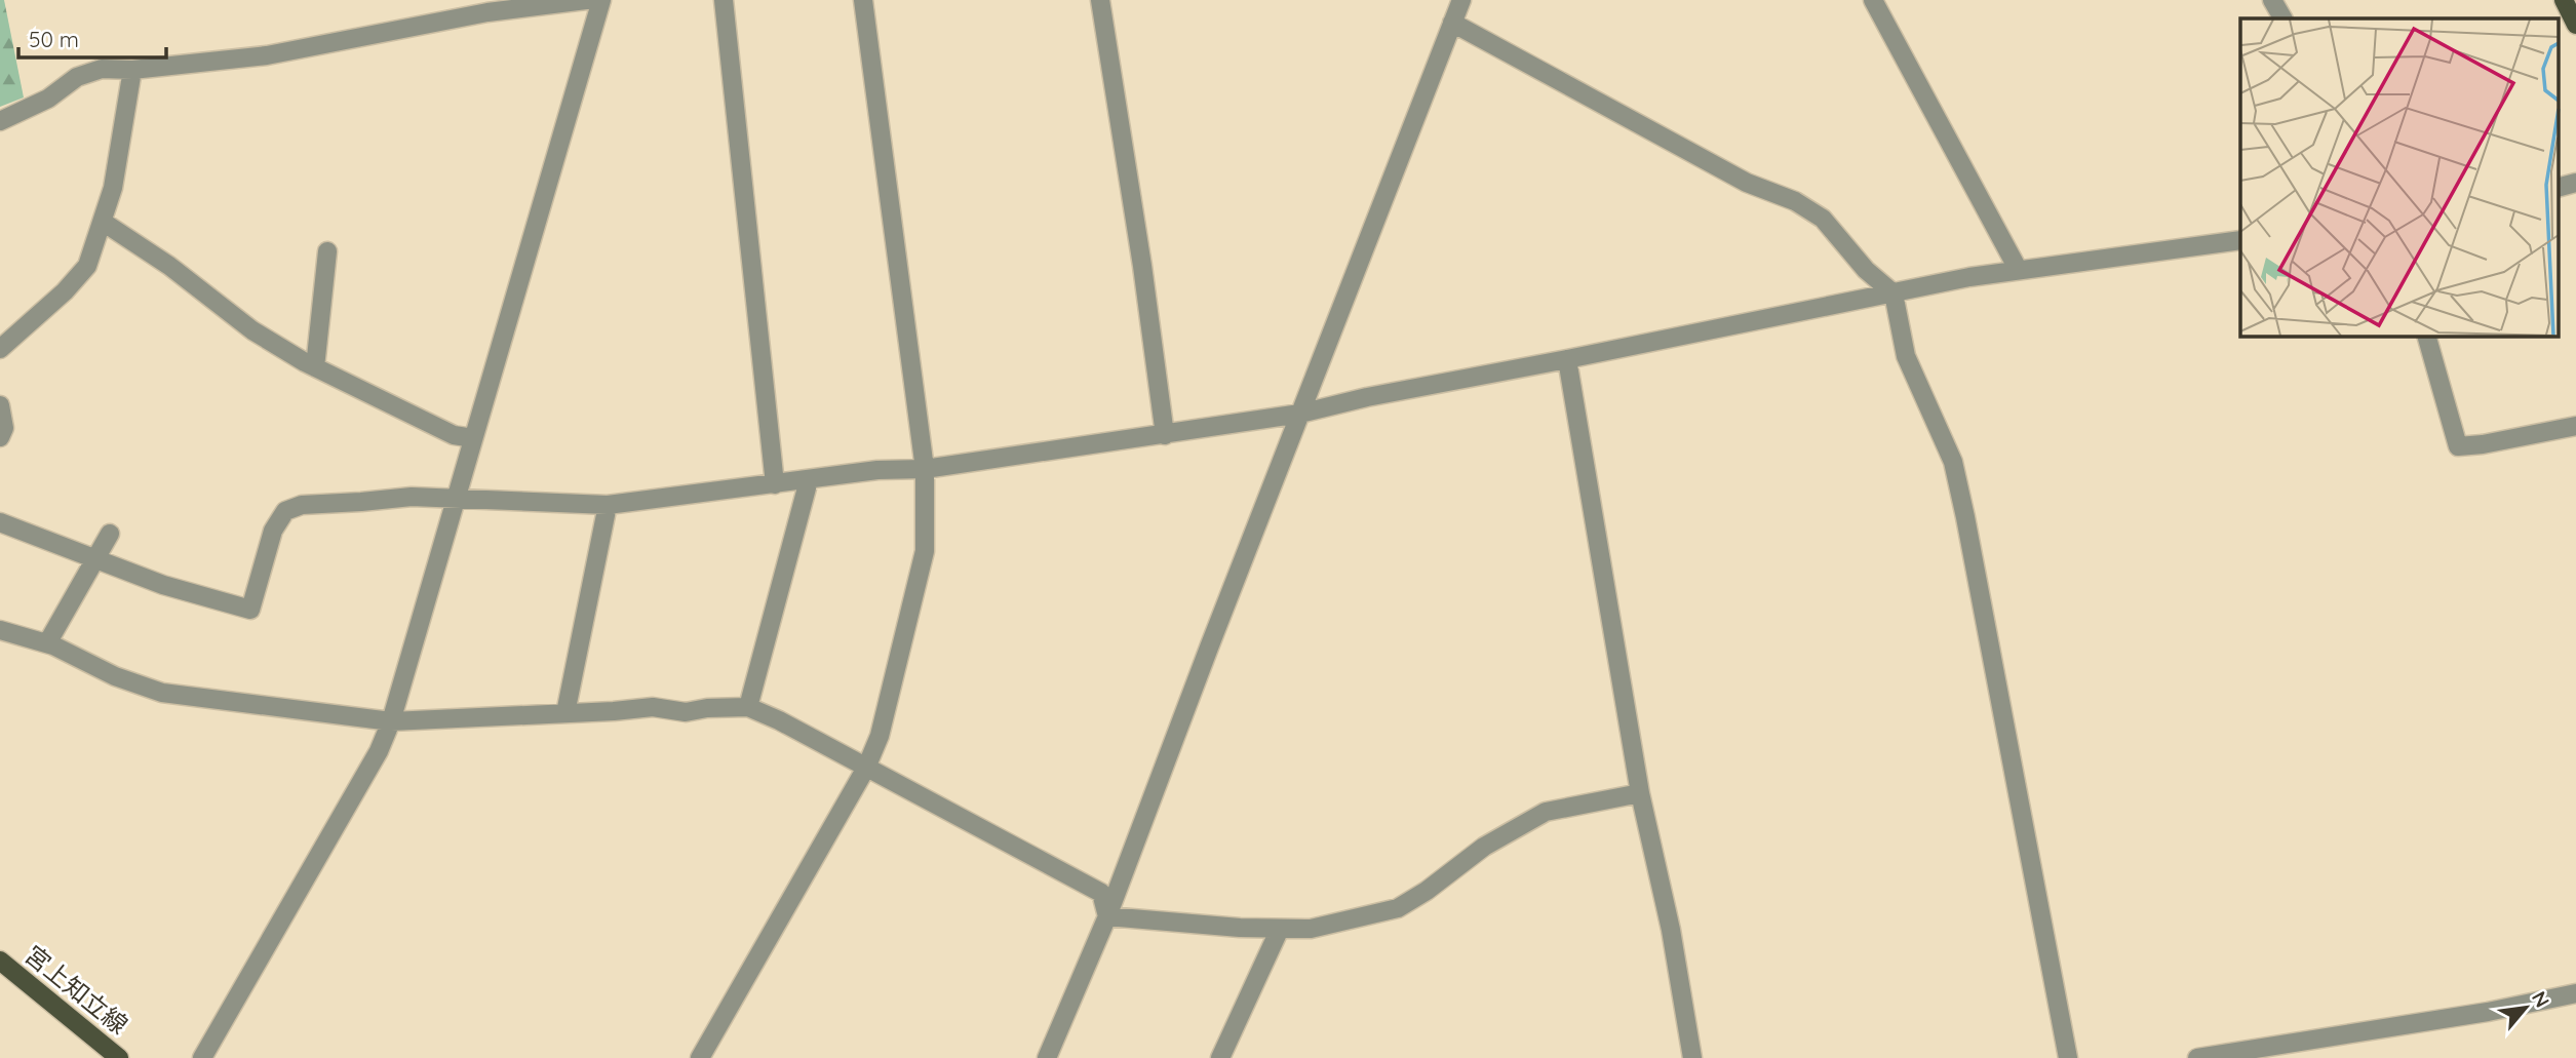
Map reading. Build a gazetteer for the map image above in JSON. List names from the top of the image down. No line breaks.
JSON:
{"streets":{"main road":["宮上知立線"]},"scale_bar":"50 m","north":"top right"}
